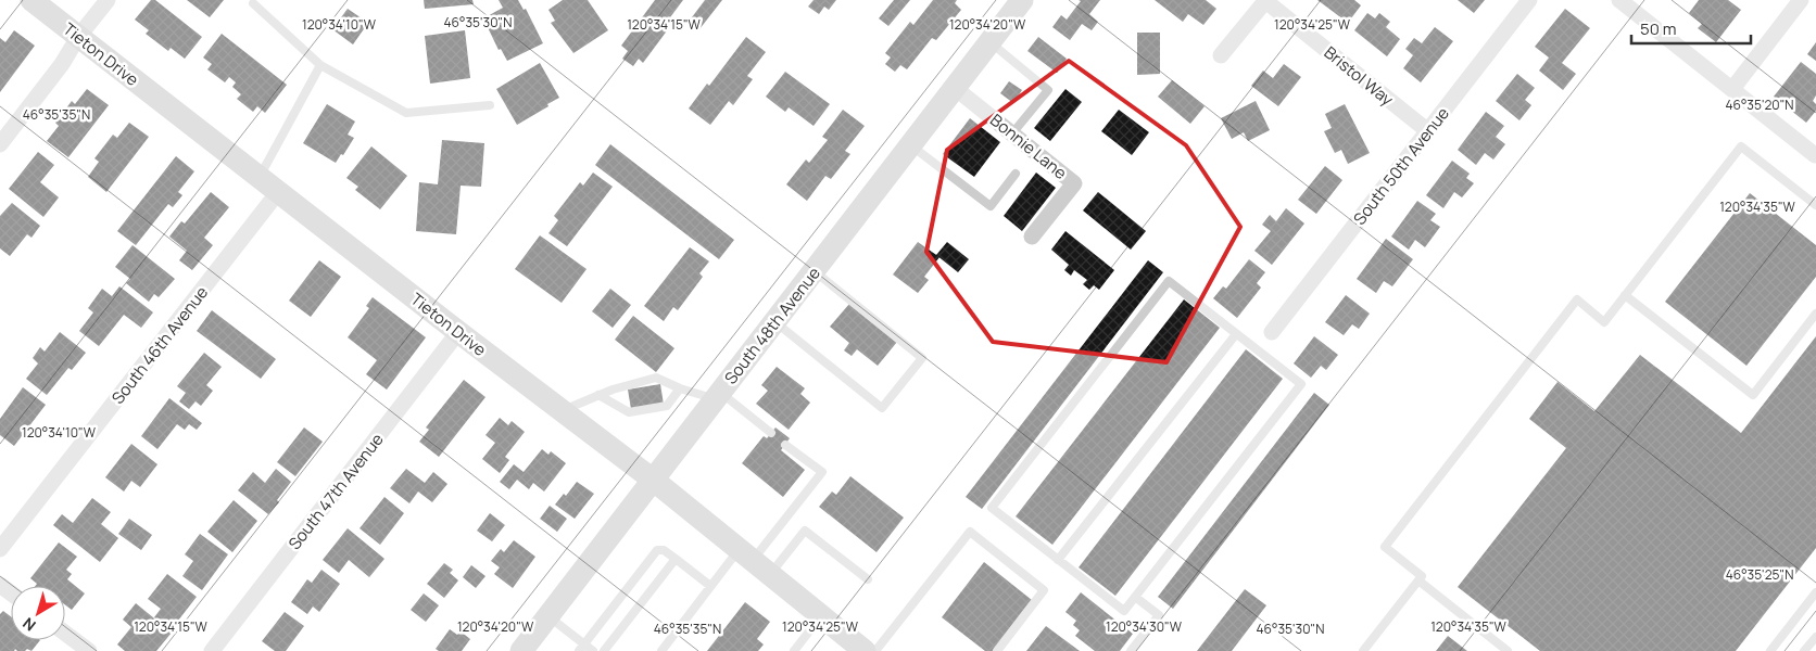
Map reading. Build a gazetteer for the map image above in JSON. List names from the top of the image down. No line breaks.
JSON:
{"streets":{"main road":["Tieton Drive","South 48th Avenue"],"street":["Bristol Way","Bonnie Lane","South 50th Avenue","South 46th Avenue","South 47th Avenue"]},"crossings":[["Tieton Drive","South 48th Avenue"],["Tieton Drive","South 46th Avenue"],["Tieton Drive","South 47th Avenue"],["Bristol Way","South 50th Avenue"],["Bonnie Lane","South 48th Avenue"]],"scale_bar":"50 m","north":"bottom left","coordinates":["46°35'30\"N","120°34'15\"W","120°34'25\"W","120°34'10\"W","120°34'20\"W","46°35'20\"N","46°35'35\"N","120°34'35\"W","46°35'25\"N","120°34'30\"W"]}
